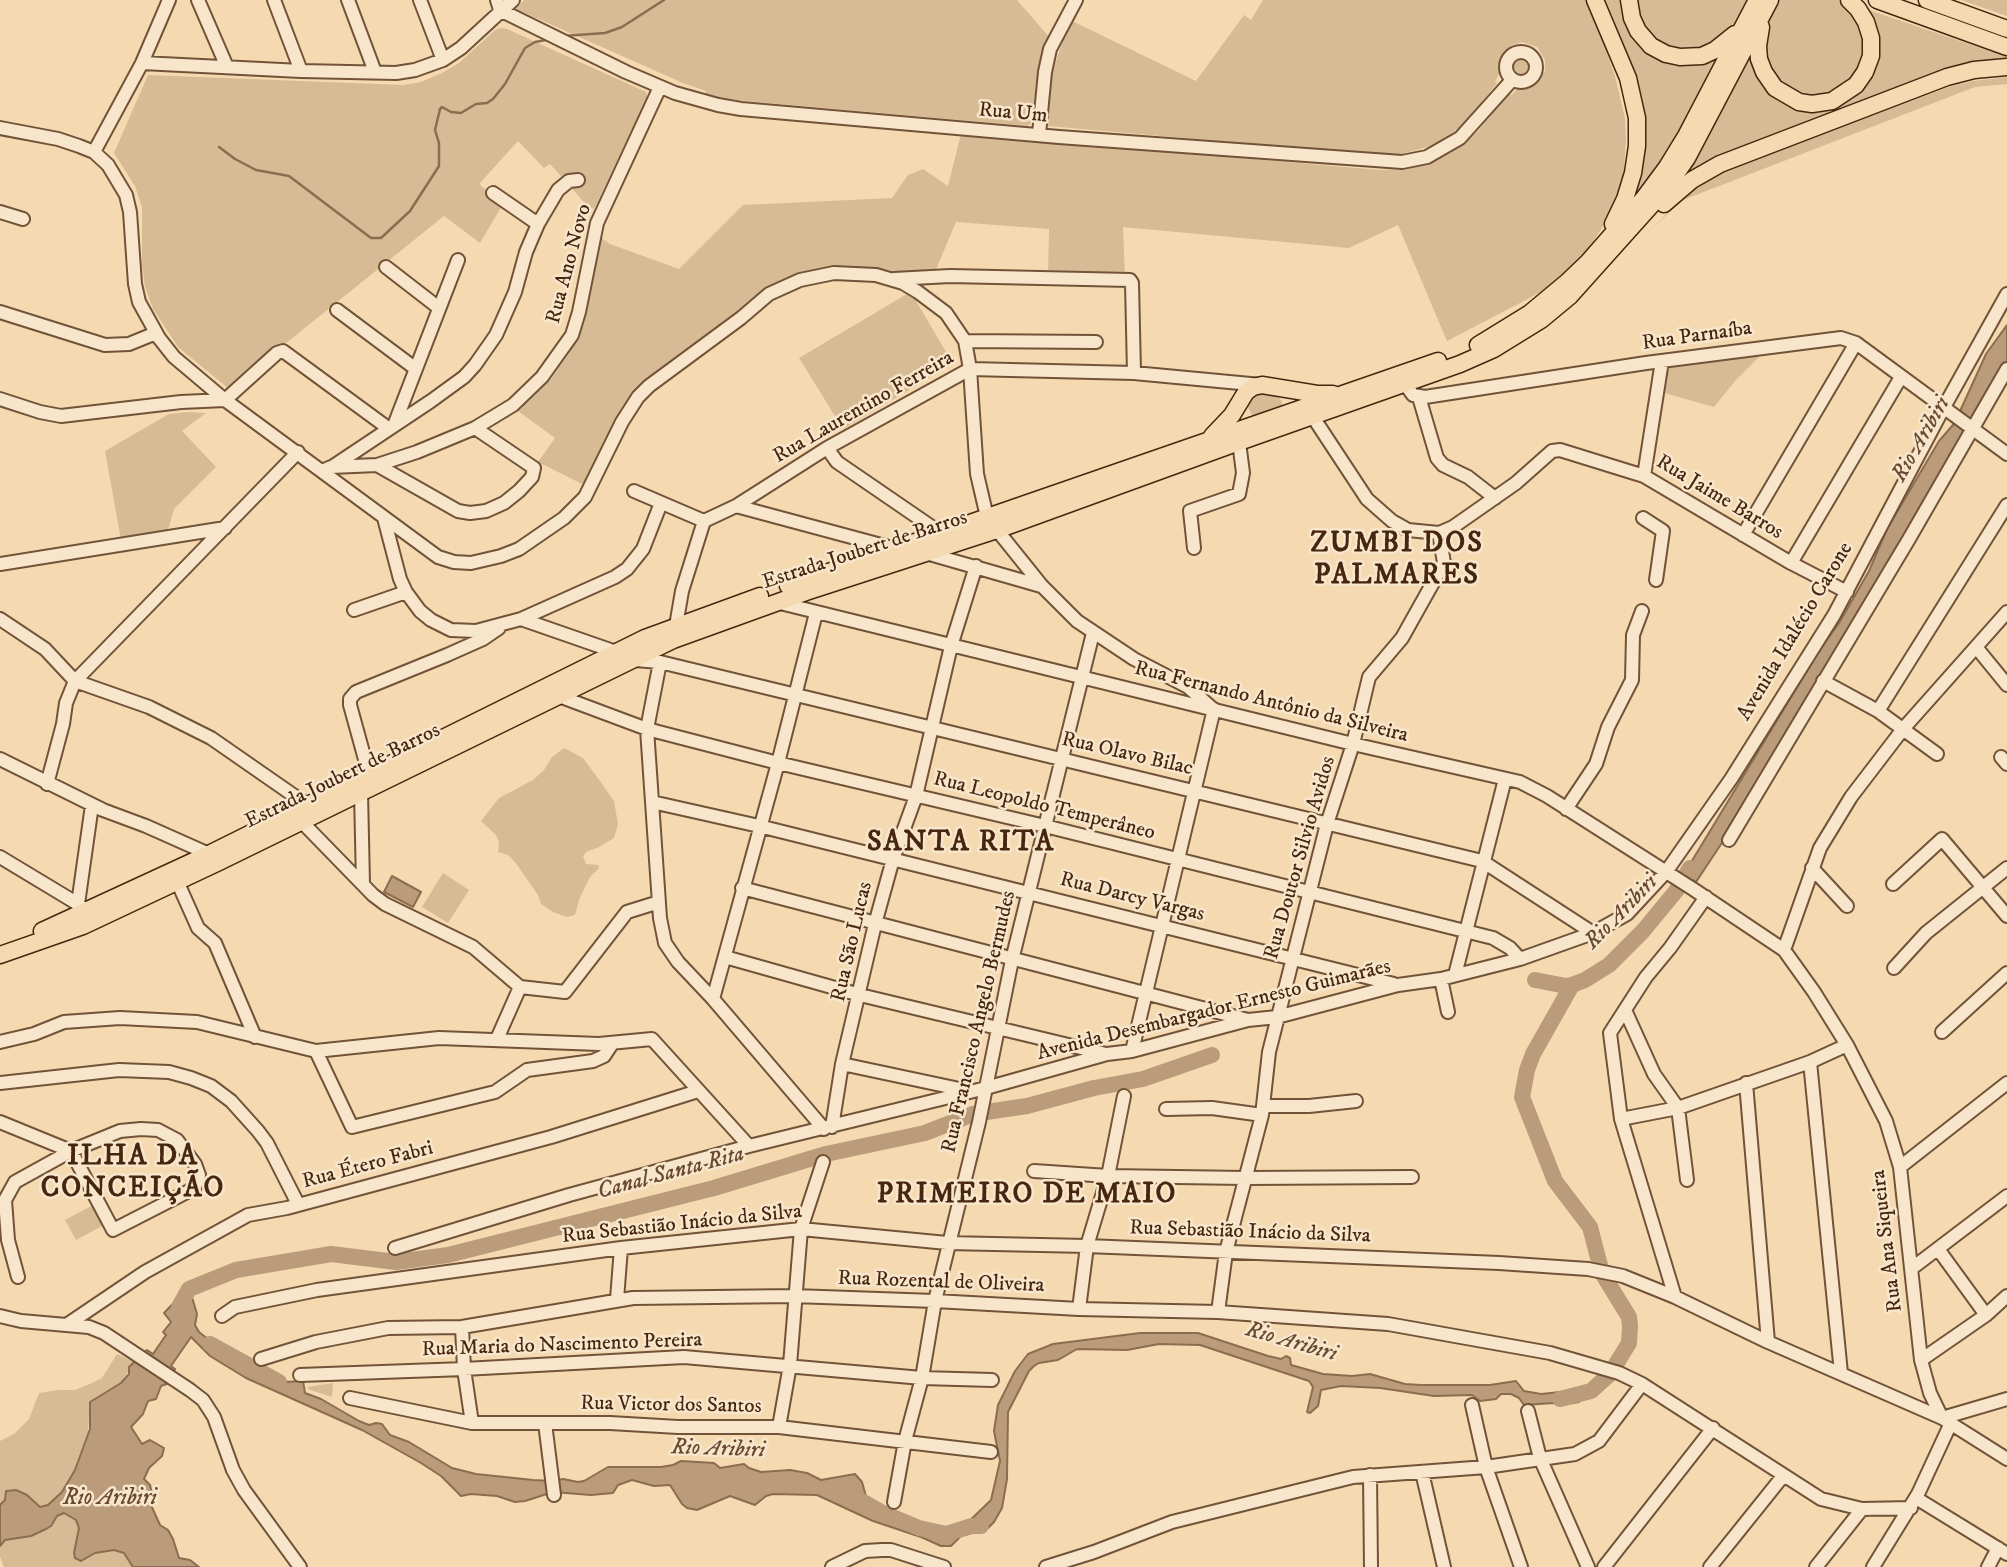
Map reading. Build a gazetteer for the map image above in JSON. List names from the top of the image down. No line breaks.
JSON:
{"streets":{"main road":["Estrada Joubert de Barros"],"street":["Rua Um","Rua Ano Novo","Rua Parnaíba","Rua Laurentino Ferreira","Rua Jaime Barros","Avenida Idalécio Carone","Rua Fernando Antônio da Silveira","Rua Olavo Bilac","Rua Leopoldo Temperâneo","Rua Doutor Silvio Avidos","Rua Darcy Vargas","Rua São Lucas","Avenida Desembargador Ernesto Guimarães","Rua Francisco Angelo Bermudes","Rua Étero Fabri","Rua Sebastião Inácio da Silva","Rua Ana Siqueira","Rua Rozental de Oliveira","Rua Maria do Nascimento Pereira","Rua Victor dos Santos"]},"crossings":[["Rua Um","Rua Ano Novo"],["Rua Jaime Barros","Avenida Idalécio Carone"],["Rua Jaime Barros","Rua Doutor Silvio Avidos"],["Estrada Joubert de Barros","Rua Fernando Antônio da Silveira"],["Estrada Joubert de Barros","Rua Olavo Bilac"],["Estrada Joubert de Barros","Rua Leopoldo Temperâneo"],["Avenida Idalécio Carone","Rua Fernando Antônio da Silveira"],["Avenida Idalécio Carone","Avenida Desembargador Ernesto Guimarães"],["Rua Fernando Antônio da Silveira","Rua Doutor Silvio Avidos"],["Rua Fernando Antônio da Silveira","Rua São Lucas"],["Rua Fernando Antônio da Silveira","Avenida Desembargador Ernesto Guimarães"],["Rua Fernando Antônio da Silveira","Rua Francisco Angelo Bermudes"],["Rua Fernando Antônio da Silveira","Rua Ana Siqueira"],["Rua Olavo Bilac","Rua Doutor Silvio Avidos"],["Rua Olavo Bilac","Rua São Lucas"],["Rua Olavo Bilac","Avenida Desembargador Ernesto Guimarães"],["Rua Olavo Bilac","Rua Francisco Angelo Bermudes"],["Rua Leopoldo Temperâneo","Rua Doutor Silvio Avidos"],["Rua Leopoldo Temperâneo","Rua São Lucas"],["Rua Leopoldo Temperâneo","Avenida Desembargador Ernesto Guimarães"],["Rua Leopoldo Temperâneo","Rua Francisco Angelo Bermudes"],["Rua Doutor Silvio Avidos","Rua Darcy Vargas"],["Rua Doutor Silvio Avidos","Avenida Desembargador Ernesto Guimarães"],["Rua Doutor Silvio Avidos","Rua Sebastião Inácio da Silva"],["Rua Doutor Silvio Avidos","Rua Rozental de Oliveira"],["Rua Darcy Vargas","Rua São Lucas"],["Rua Darcy Vargas","Avenida Desembargador Ernesto Guimarães"],["Rua Darcy Vargas","Rua Francisco Angelo Bermudes"],["Rua São Lucas","Avenida Desembargador Ernesto Guimarães"],["Avenida Desembargador Ernesto Guimarães","Rua Francisco Angelo Bermudes"],["Rua Francisco Angelo Bermudes","Rua Sebastião Inácio da Silva"],["Rua Francisco Angelo Bermudes","Rua Rozental de Oliveira"],["Rua Francisco Angelo Bermudes","Rua Maria do Nascimento Pereira"],["Rua Francisco Angelo Bermudes","Rua Victor dos Santos"],["Rua Sebastião Inácio da Silva","Rua Ana Siqueira"]],"districts":["ZUMBI DOS PALMARES","SANTA RITA","ILHA DA CONCEIÇÃO","PRIMEIRO DE MAIO"],"water":["Rio Aribiri","Canal Santa Rita"]}
